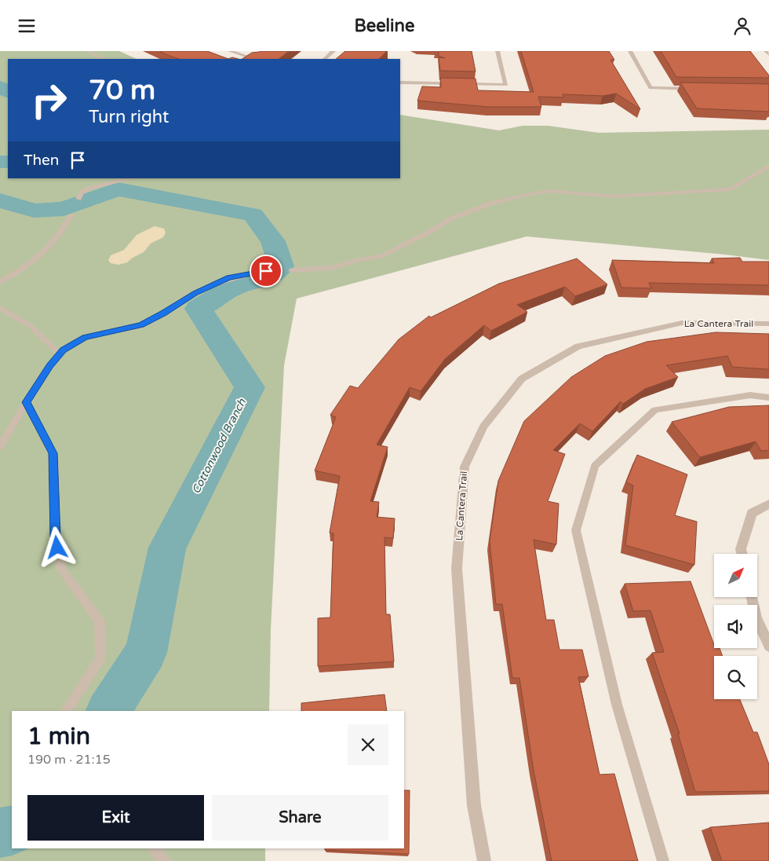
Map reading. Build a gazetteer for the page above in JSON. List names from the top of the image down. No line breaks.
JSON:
{"streets":{"street":["La Cantera Trail"]},"water":["Cottonwood Branch"],"north":"top right","page":{"header":"Beeline","turn":["70 m","Turn right"],"then":"Then","heading":["1 min","190 m · 21:15"],"buttons":["Exit","Share"]}}
